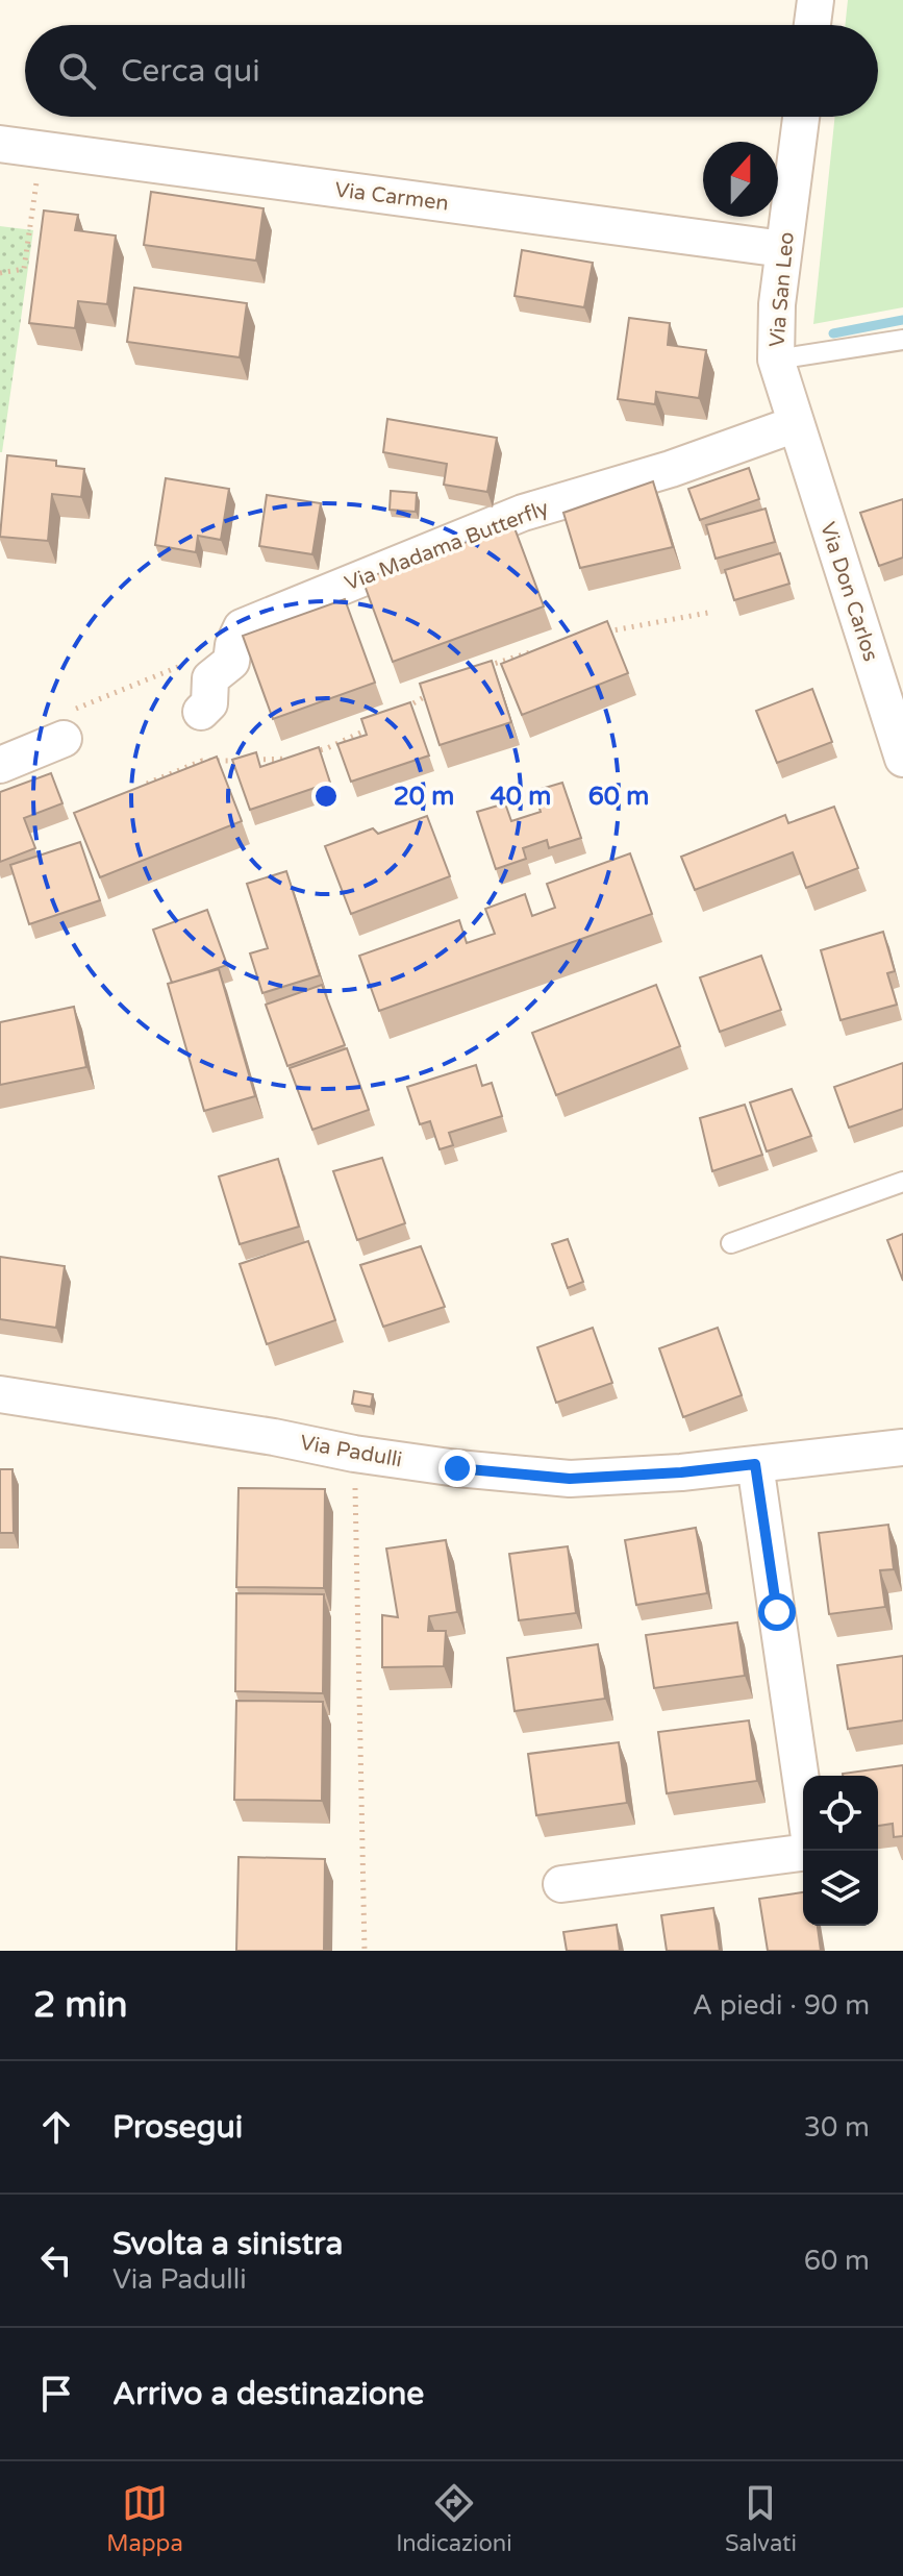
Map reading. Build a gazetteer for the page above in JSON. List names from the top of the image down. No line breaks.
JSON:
{"streets":{"street":["Via Carmen","Via San Leo","Via Madama Butterfly","Via Don Carlos","Via Padulli"]},"crossings":[["Via Carmen","Via San Leo"],["Via San Leo","Via Madama Butterfly"],["Via San Leo","Via Don Carlos"],["Via Madama Butterfly","Via Don Carlos"]],"north":"top","page":{"search":"Cerca qui","heading":["2 min","A piedi · 90 m"],"list":[["Prosegui","30 m"],["Svolta a sinistra","Via Padulli","60 m"],"Arrivo a destinazione"],"nav":["Mappa","Indicazioni","Salvati"]},"rings":["20 m","40 m","60 m"]}
